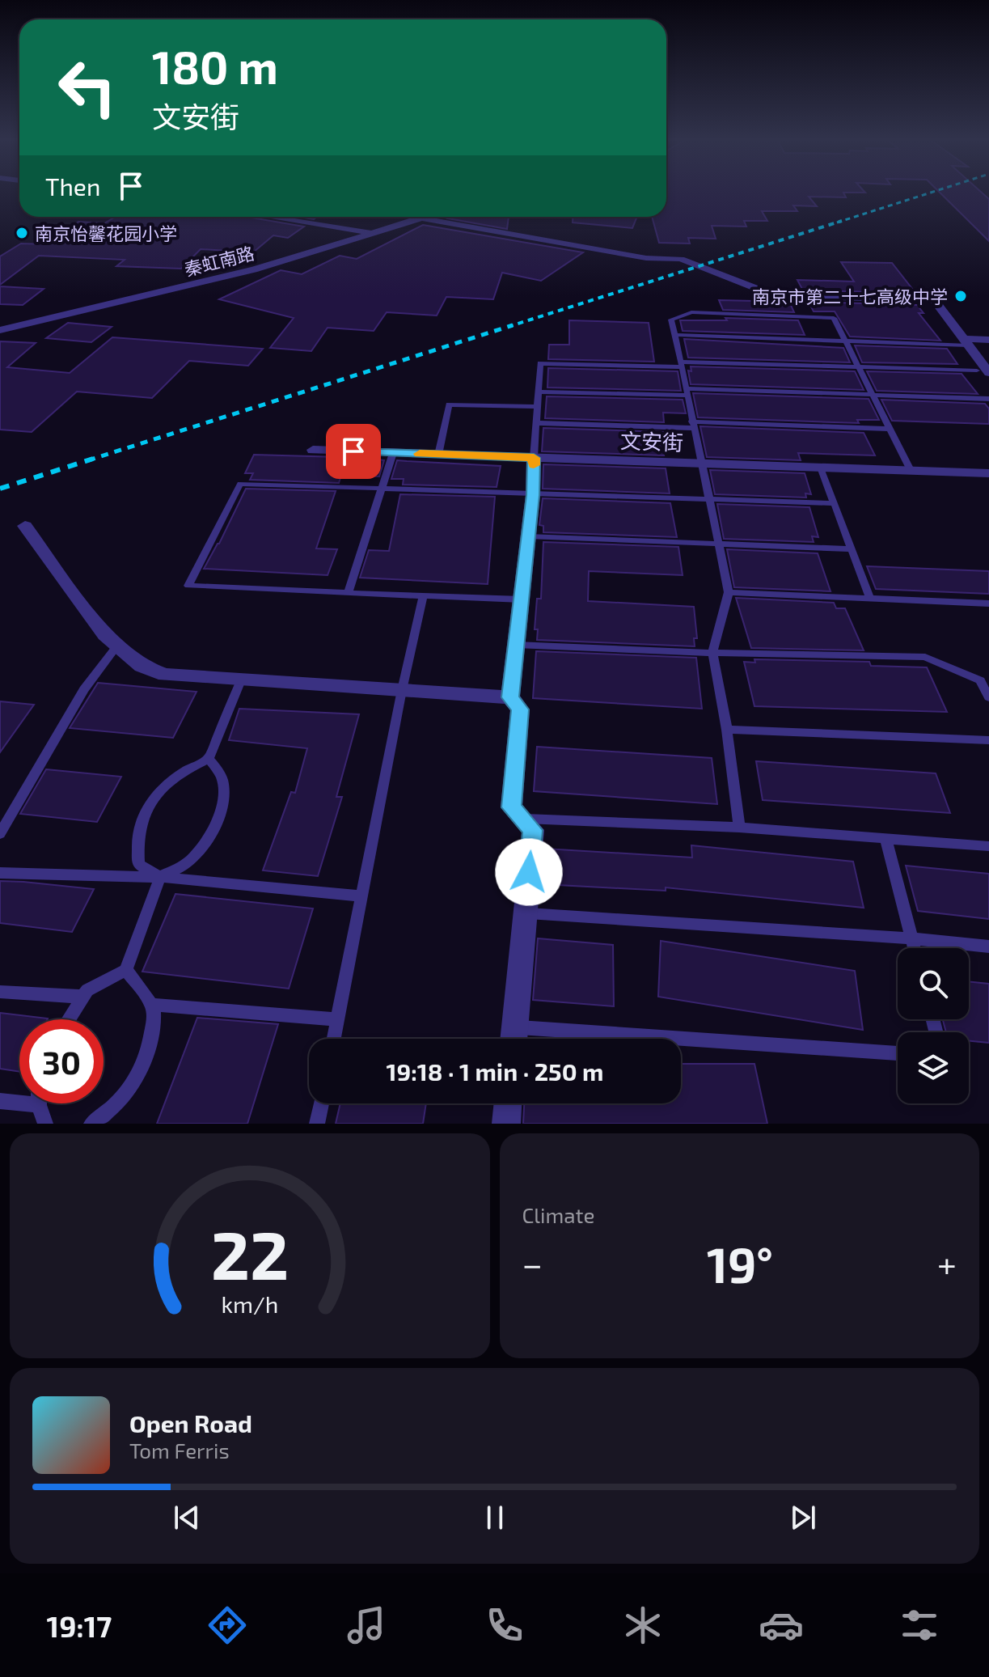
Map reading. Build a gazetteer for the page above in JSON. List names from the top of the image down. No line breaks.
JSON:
{"streets":{"street":["秦虹南路","文安街"]},"places":["南京怡馨花园小学","南京市第二十七高级中学"],"page":{"turn":["180 m","文安街"],"then":"Then","limit":"30","trip":"19:18 · 1 min · 250 m","tile":"Climate","heat":["−","19°","+"],"song":["Open Road","Tom Ferris"],"tabs":"19:17","gauge":["22","km/h"]}}
